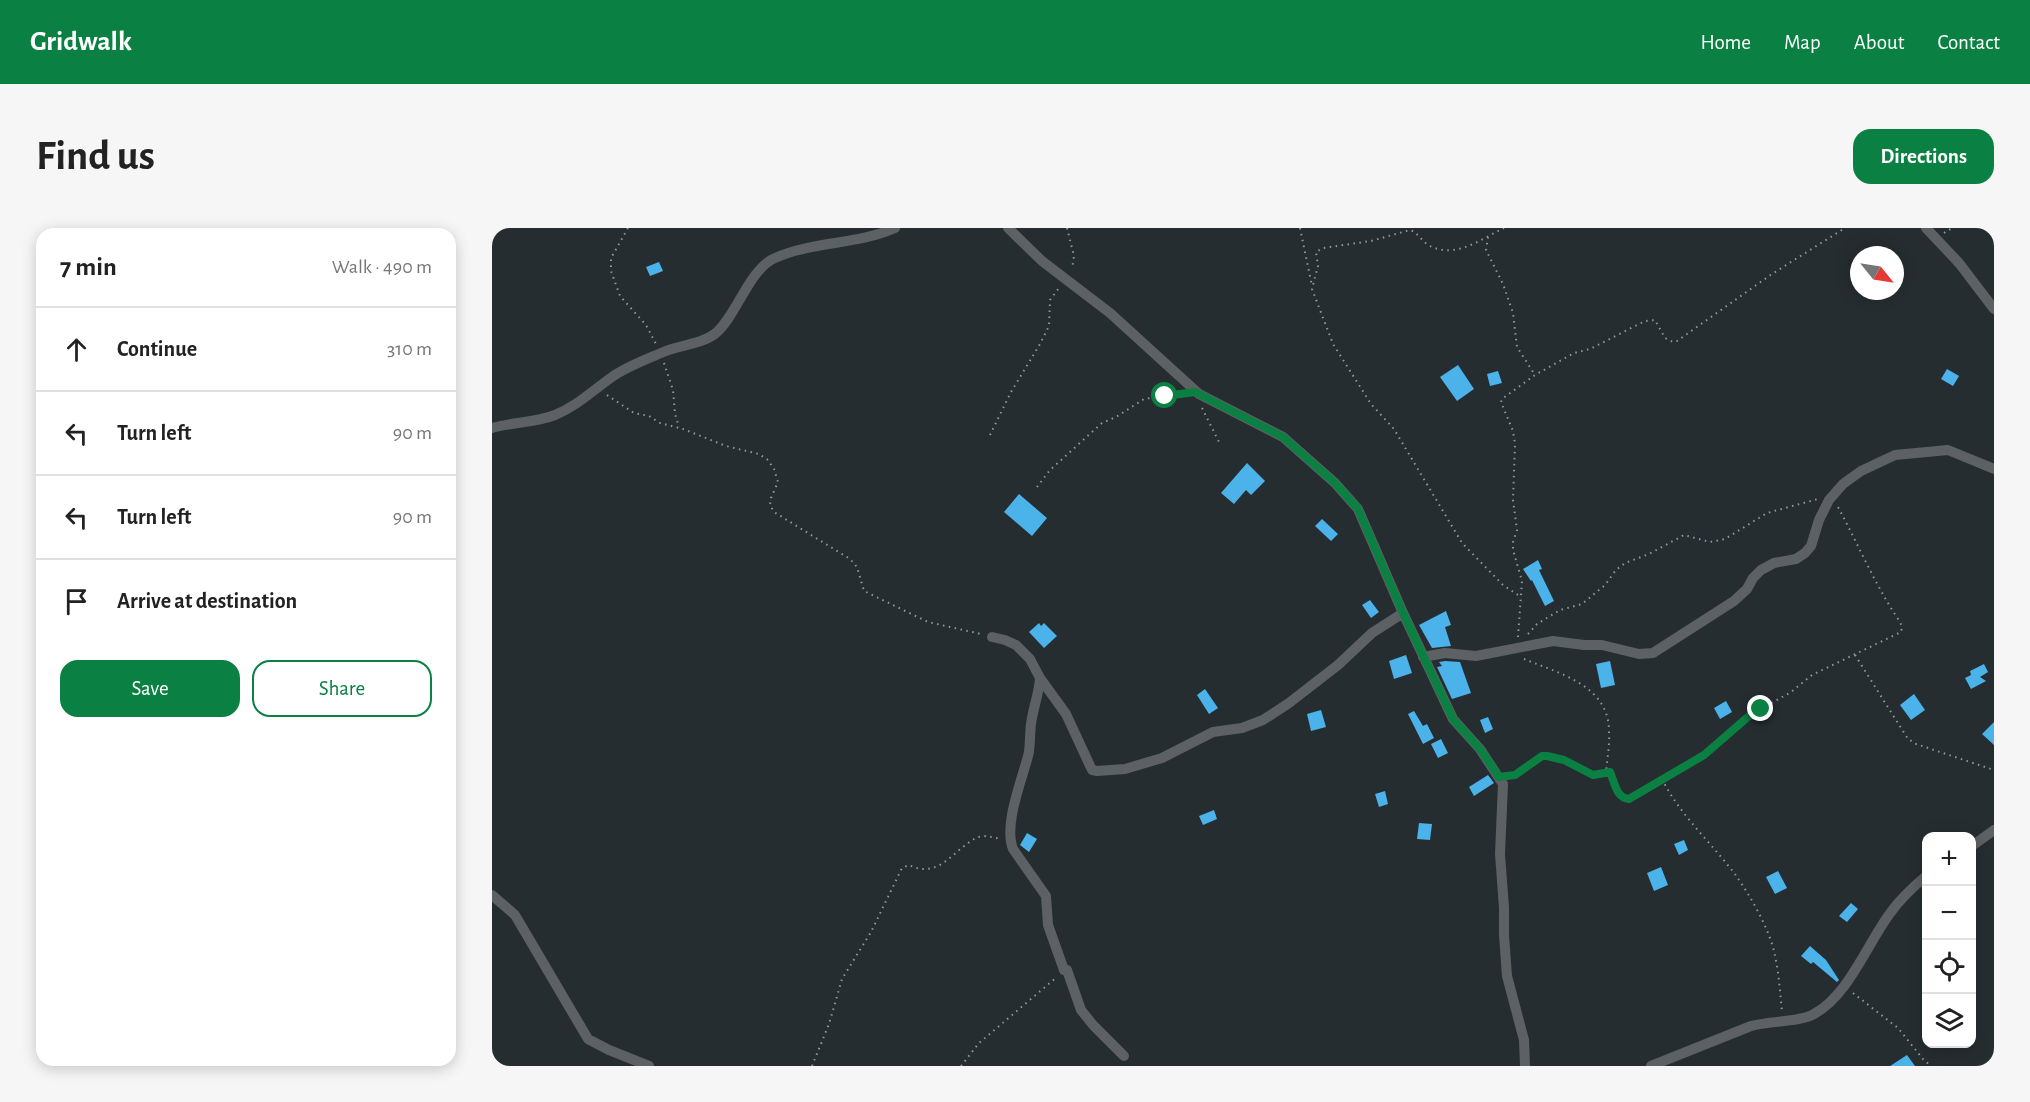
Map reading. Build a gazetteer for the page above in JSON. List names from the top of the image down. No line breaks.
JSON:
{"north":"bottom right","page":{"header":"Gridwalk","nav":["Home","Map","About","Contact"],"buttons":["Directions",["Save","Share"]],"title":"Find us","heading":["7 min","Walk · 490 m"],"list":[["Continue","310 m"],["Turn left","90 m"],["Turn left","90 m"],"Arrive at destination"],"map_buttons":["+","−"]}}
